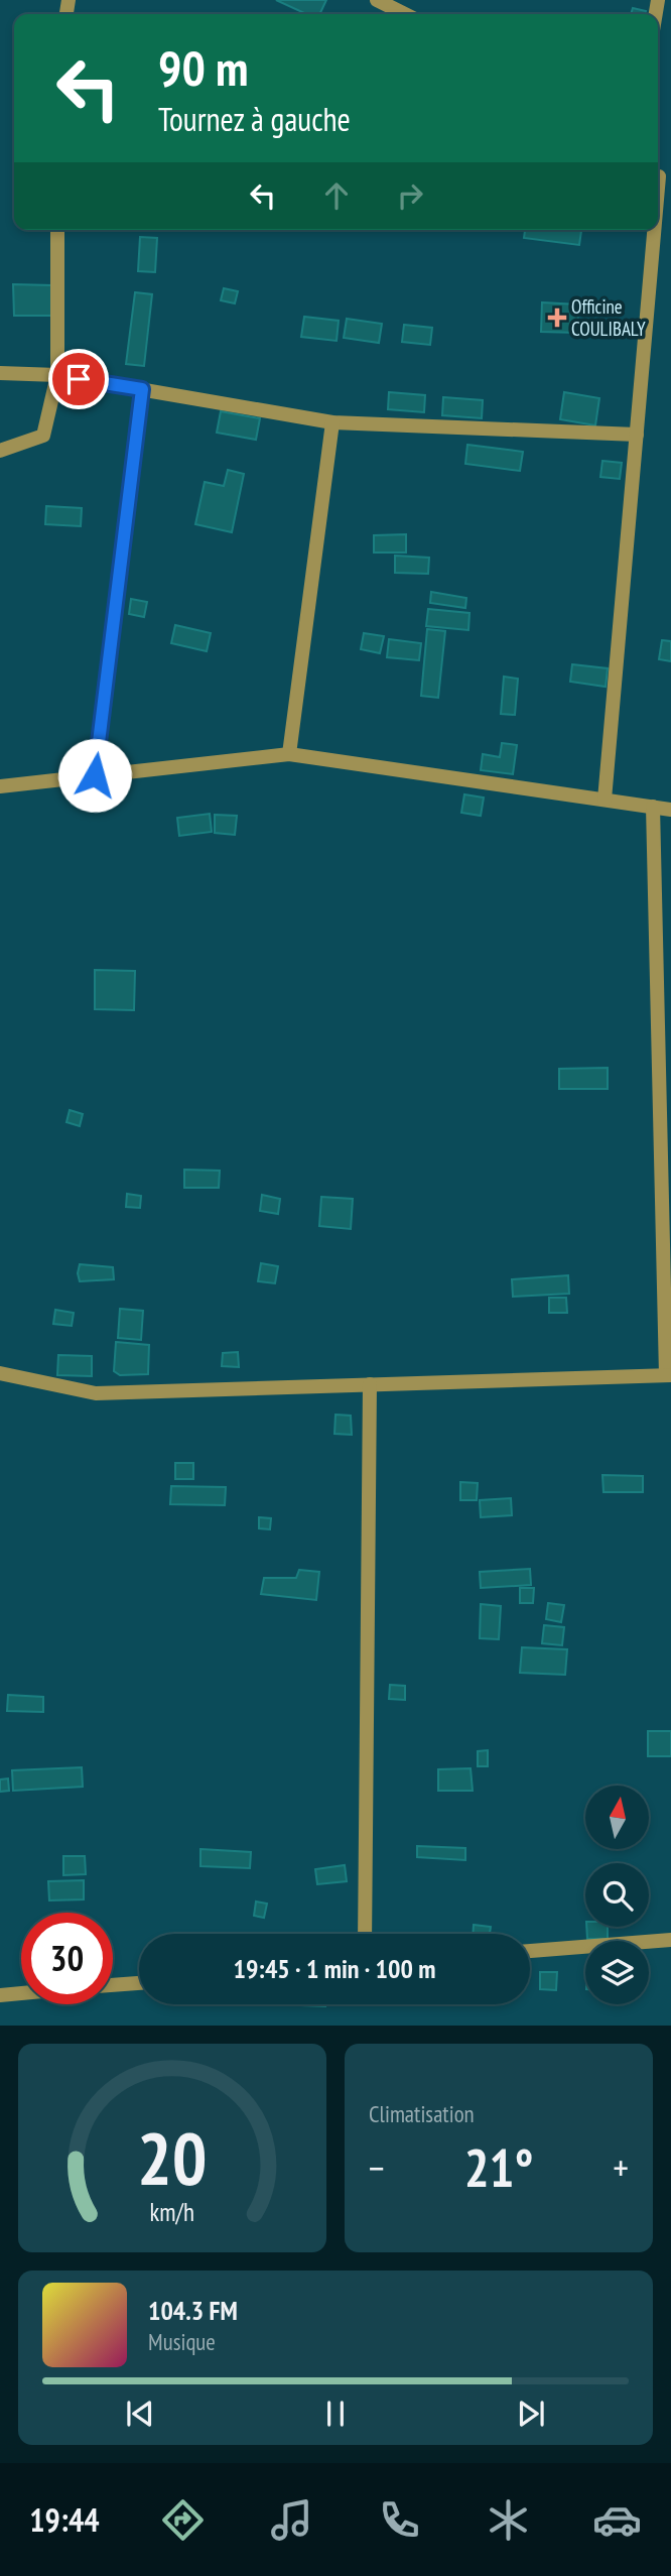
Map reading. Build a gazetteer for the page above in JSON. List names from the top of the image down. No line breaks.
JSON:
{"places":{"health":["Officine COULIBALY"]},"north":"top","page":{"turn":["90 m","Tournez à gauche"],"limit":"30","trip":"19:45 · 1 min · 100 m","tile":"Climatisation","heat":["−","21°","+"],"song":["104.3 FM","Musique"],"tabs":"19:44","gauge":["20","km/h"]}}
